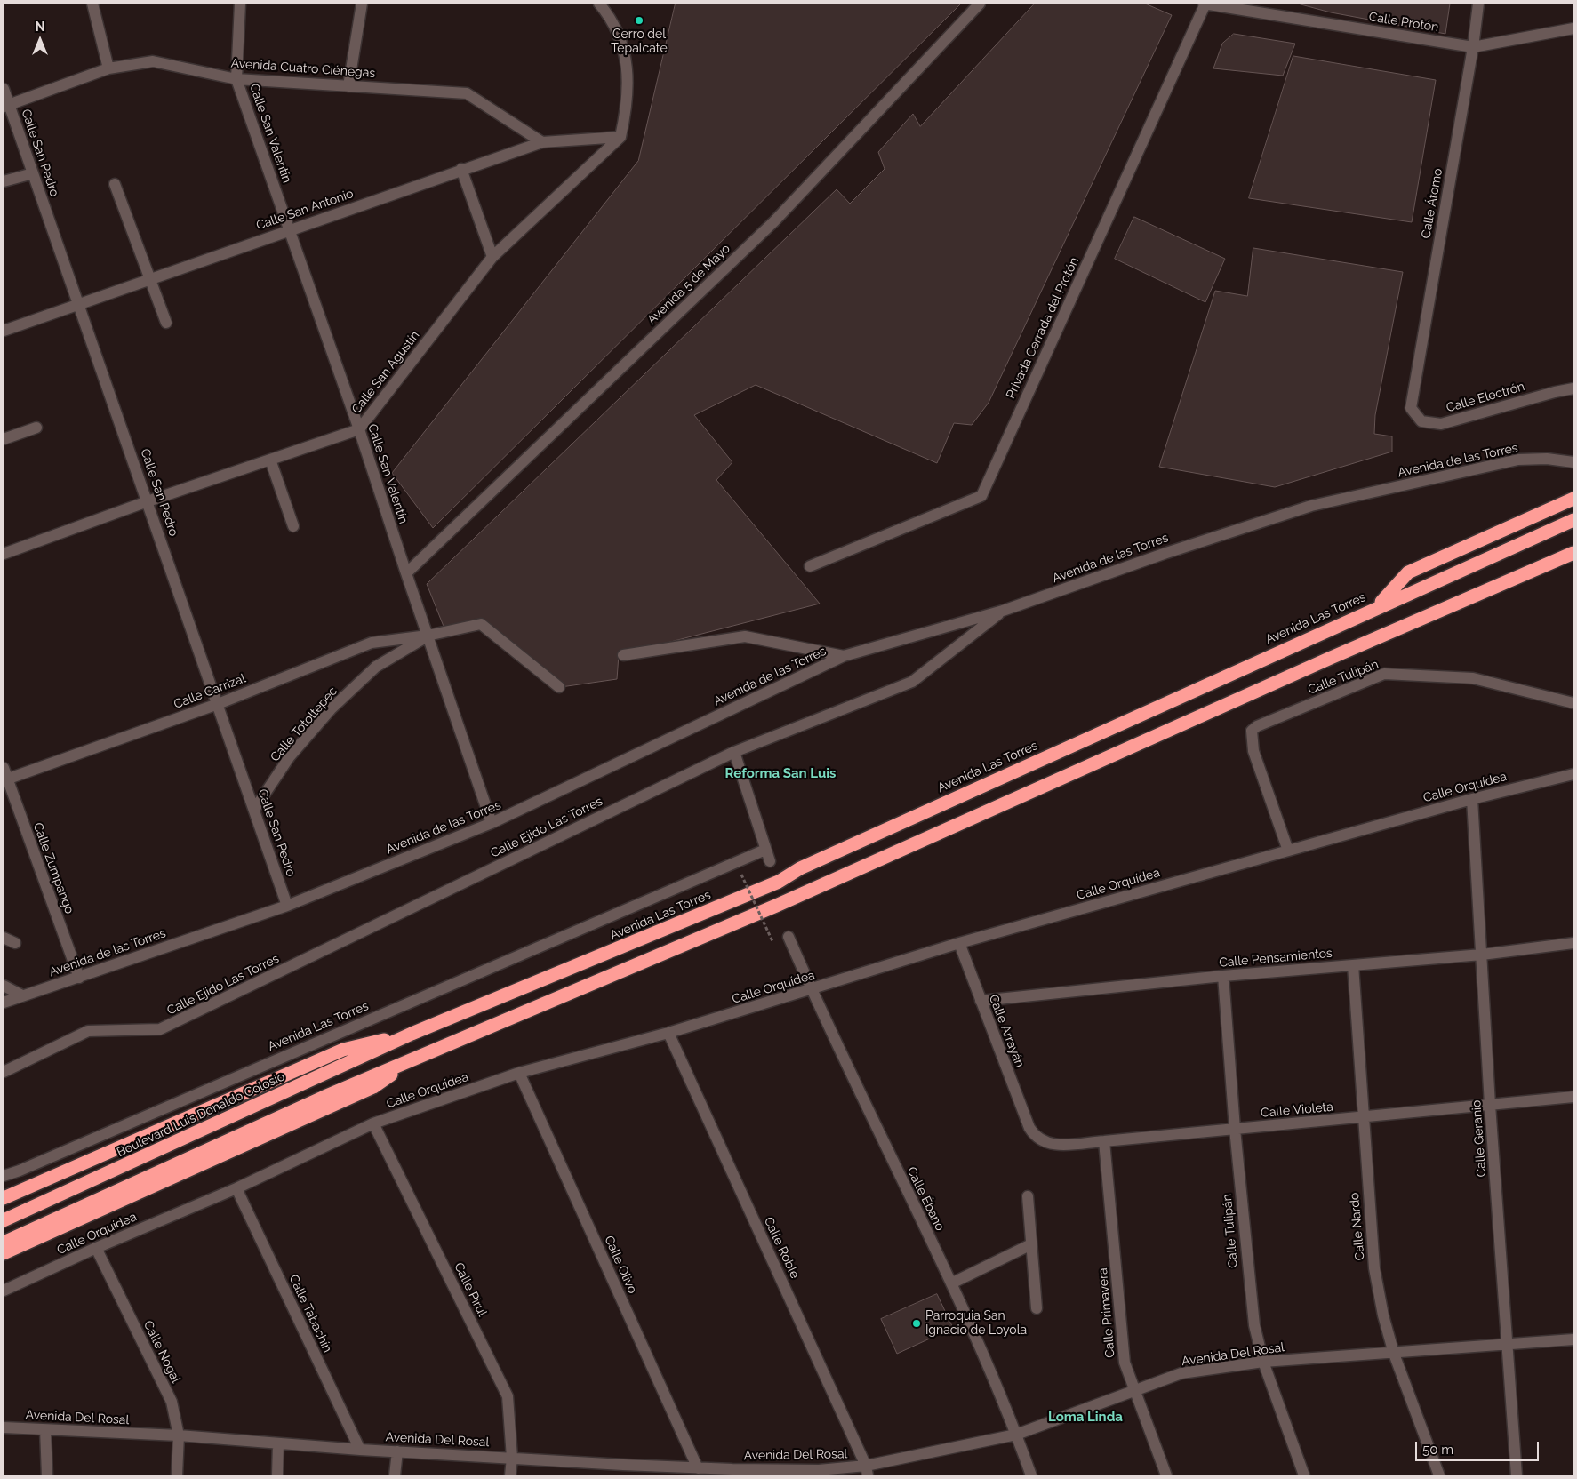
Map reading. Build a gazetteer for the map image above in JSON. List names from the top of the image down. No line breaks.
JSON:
{"streets":{"highway":["Avenida Las Torres","Boulevard Luis Donaldo Colosio"],"street":["Calle Protón","Avenida Cuatro Ciénegas","Calle San Valentín","Calle San Pedro","Calle Átomo","Calle San Antonio","Avenida 5 de Mayo","Privada Cerrada del Protón","Calle San Agustín","Calle Electrón","Avenida de las Torres","Calle Tulipán","Calle Carrizal","Calle Totoltepec","Calle Orquídea","Calle Ejido Las Torres","Calle Zumpango","Calle Pensamientos","Calle Arrayán","Calle Violeta","Calle Geranio","Calle Ébano","Calle Nardo","Calle Roble","Calle Olivo","Calle Pirul","Calle Primavera","Calle Tabachín","Calle Nogal","Avenida Del Rosal"]},"crossings":[["Calle Protón","Calle Átomo"],["Calle Protón","Privada Cerrada del Protón"],["Avenida Cuatro Ciénegas","Calle San Valentín"],["Avenida Cuatro Ciénegas","Calle San Pedro"],["Avenida Cuatro Ciénegas","Calle San Antonio"],["Calle San Valentín","Calle San Antonio"],["Calle San Valentín","Avenida 5 de Mayo"],["Calle San Valentín","Calle San Agustín"],["Calle San Valentín","Avenida de las Torres"],["Calle San Valentín","Calle Carrizal"],["Calle San Valentín","Calle Totoltepec"],["Calle San Pedro","Calle San Antonio"],["Calle San Pedro","Calle San Agustín"],["Calle San Pedro","Avenida de las Torres"],["Calle San Pedro","Calle Carrizal"],["Calle San Pedro","Calle Totoltepec"],["Calle Átomo","Calle Electrón"],["Calle San Antonio","Calle San Agustín"],["Avenida de las Torres","Calle Ejido Las Torres"],["Avenida de las Torres","Calle Zumpango"],["Avenida Las Torres","Boulevard Luis Donaldo Colosio"],["Calle Tulipán","Calle Orquídea"],["Calle Tulipán","Calle Pensamientos"],["Calle Tulipán","Calle Violeta"],["Calle Tulipán","Avenida Del Rosal"],["Calle Carrizal","Calle Totoltepec"],["Calle Carrizal","Calle Zumpango"],["Calle Orquídea","Calle Arrayán"],["Calle Orquídea","Calle Geranio"],["Calle Orquídea","Calle Ébano"],["Calle Orquídea","Calle Roble"],["Calle Orquídea","Calle Olivo"],["Calle Orquídea","Calle Pirul"],["Calle Orquídea","Calle Tabachín"],["Calle Orquídea","Calle Nogal"],["Calle Pensamientos","Calle Arrayán"],["Calle Pensamientos","Calle Geranio"],["Calle Pensamientos","Calle Nardo"],["Calle Arrayán","Calle Violeta"],["Calle Violeta","Calle Geranio"],["Calle Violeta","Calle Nardo"],["Calle Violeta","Calle Primavera"],["Calle Geranio","Avenida Del Rosal"],["Calle Ébano","Avenida Del Rosal"],["Calle Nardo","Avenida Del Rosal"],["Calle Roble","Avenida Del Rosal"],["Calle Olivo","Avenida Del Rosal"],["Calle Pirul","Avenida Del Rosal"],["Calle Primavera","Avenida Del Rosal"],["Calle Tabachín","Avenida Del Rosal"],["Calle Nogal","Avenida Del Rosal"]],"districts":["Reforma San Luis","Loma Linda"],"places":["Cerro del Tepalcate","Parroquia San Ignacio de Loyola"],"scale_bar":"50 m","north":"top"}
